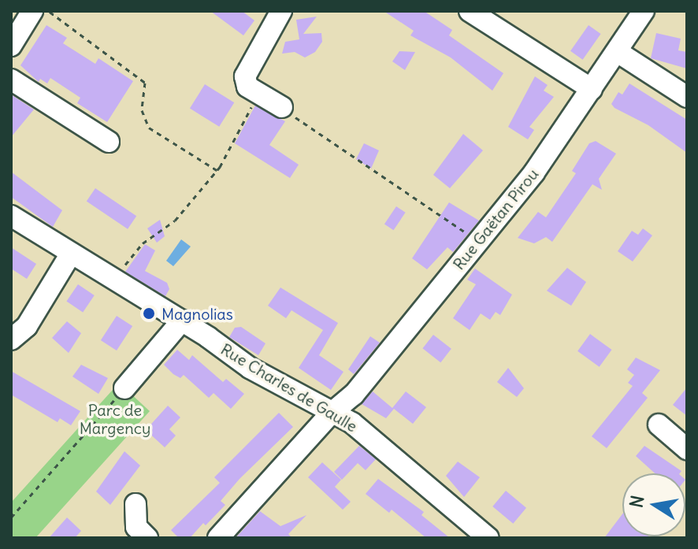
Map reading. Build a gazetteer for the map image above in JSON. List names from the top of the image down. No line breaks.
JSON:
{"streets":{"street":["Rue Gaëtan Pirou","Rue Charles de Gaulle"]},"crossings":[["Rue Gaëtan Pirou","Rue Charles de Gaulle"]],"parks":["Parc de Margency"],"places":["Magnolias"],"north":"left"}
